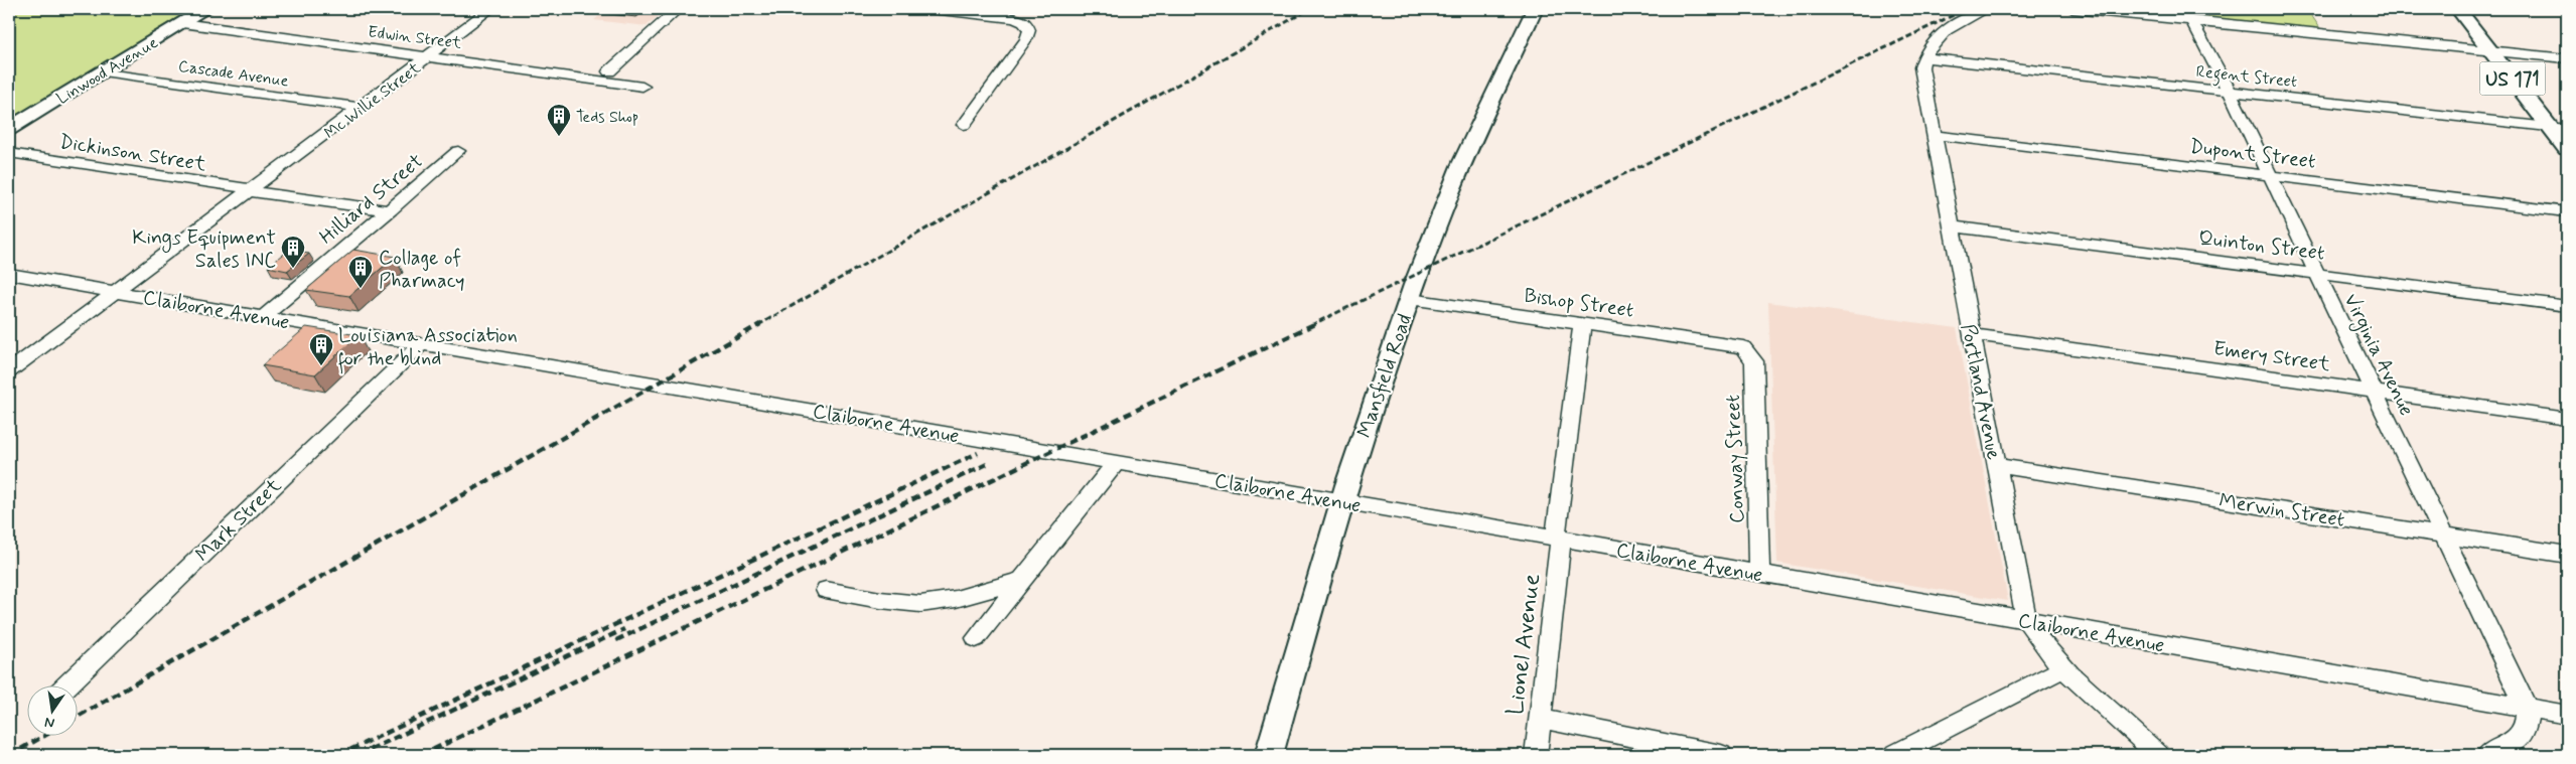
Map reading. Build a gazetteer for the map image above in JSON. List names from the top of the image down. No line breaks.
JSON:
{"streets":{"main road":["Linwood Avenue","US 171","Mansfield Road"],"street":["Edwin Street","Cascade Avenue","Regent Street","Mc Willie Street","Dickinson Street","Dupont Street","Hilliard Street","Quinton Street","Bishop Street","Claiborne Avenue","Virginia Avenue","Emery Street","Portland Avenue","Conway Street","Merwin Street","Mark Street","Lionel Avenue"]},"crossings":[["Edwin Street","Linwood Avenue"],["Edwin Street","Mc Willie Street"],["Linwood Avenue","Cascade Avenue"],["Cascade Avenue","Mc Willie Street"],["Regent Street","US 171"],["Regent Street","Virginia Avenue"],["Regent Street","Portland Avenue"],["Mc Willie Street","Dickinson Street"],["Mc Willie Street","Claiborne Avenue"],["Dickinson Street","Hilliard Street"],["Dupont Street","Virginia Avenue"],["Dupont Street","Portland Avenue"],["Hilliard Street","Claiborne Avenue"],["Quinton Street","Virginia Avenue"],["Quinton Street","Portland Avenue"],["Bishop Street","Mansfield Road"],["Bishop Street","Conway Street"],["Bishop Street","Lionel Avenue"],["Claiborne Avenue","Virginia Avenue"],["Claiborne Avenue","Mansfield Road"],["Claiborne Avenue","Portland Avenue"],["Claiborne Avenue","Conway Street"],["Claiborne Avenue","Mark Street"],["Claiborne Avenue","Lionel Avenue"],["Virginia Avenue","Emery Street"],["Virginia Avenue","Merwin Street"],["Emery Street","Portland Avenue"],["Portland Avenue","Merwin Street"]],"places":{"building":["Teds Shop","Kings Equipment Sales INC","Collage of Pharmacy","Louisiana Association for the blind"]},"north":"bottom"}
